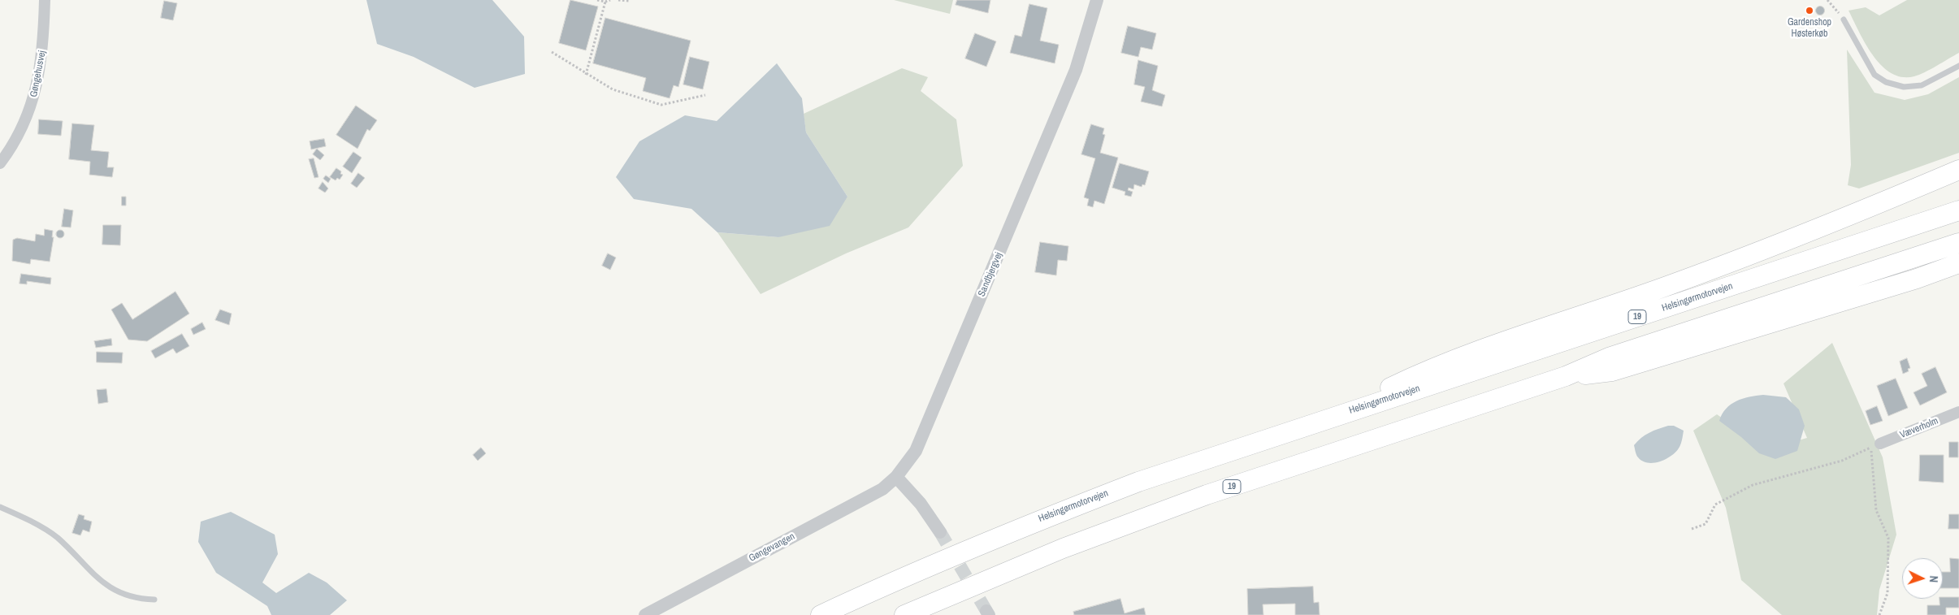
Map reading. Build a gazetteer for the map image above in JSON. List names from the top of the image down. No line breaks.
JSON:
{"streets":{"highway":["Helsingørmotorvejen","19"],"street":["Gøngehusvej","Sandbjergvej","Væverholm","Gøngevangen"]},"crossings":[["Sandbjergvej","Gøngevangen"]],"places":["Gardenshop Høsterkøb"],"north":"right"}
